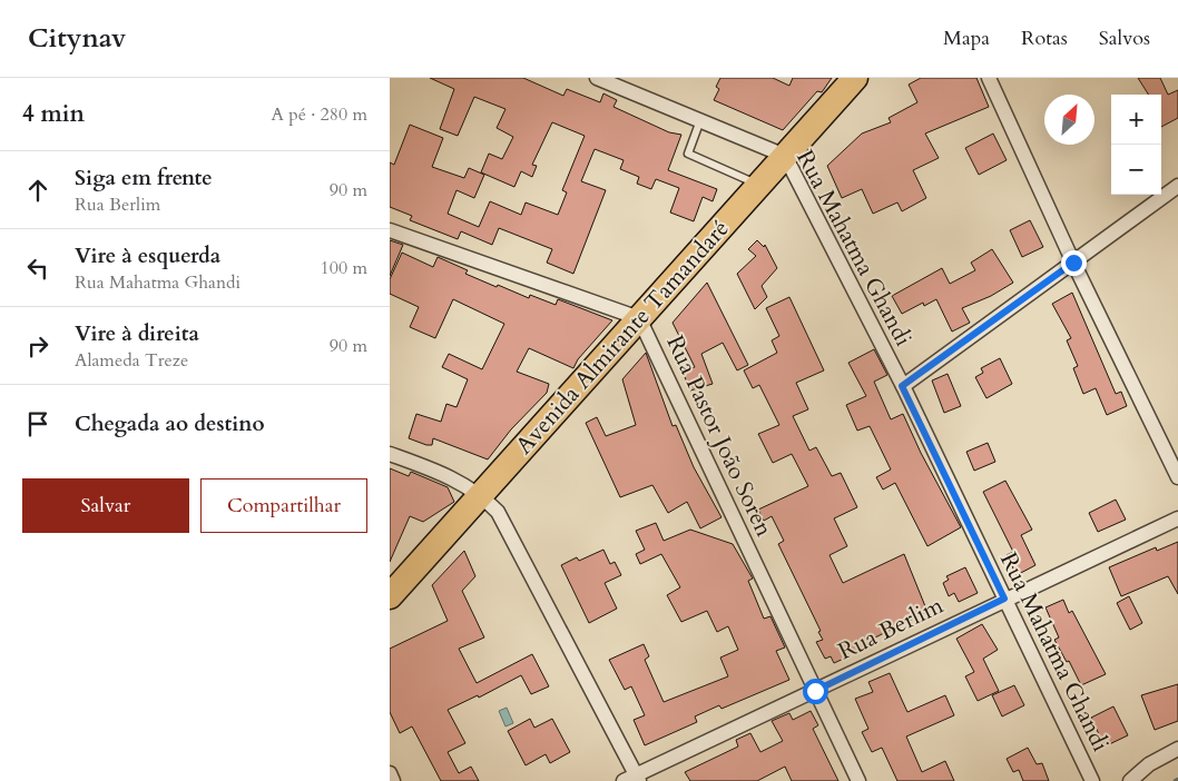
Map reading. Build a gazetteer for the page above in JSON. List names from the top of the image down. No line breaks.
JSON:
{"streets":{"highway":["Avenida Almirante Tamandaré"],"street":["Rua Mahatma Ghandi","Rua Pastor João Soren","Rua Berlim"]},"crossings":[["Rua Mahatma Ghandi","Avenida Almirante Tamandaré"],["Rua Mahatma Ghandi","Rua Berlim"],["Avenida Almirante Tamandaré","Rua Pastor João Soren"],["Rua Pastor João Soren","Rua Berlim"]],"north":"top right","page":{"header":"Citynav","nav":["Mapa","Rotas","Salvos"],"heading":["4 min","A pé · 280 m"],"map_buttons":["+","−"],"list":[["Siga em frente","Rua Berlim","90 m"],["Vire à esquerda","Rua Mahatma Ghandi","100 m"],["Vire à direita","Alameda Treze","90 m"],"Chegada ao destino"],"buttons":["Salvar","Compartilhar"]}}
